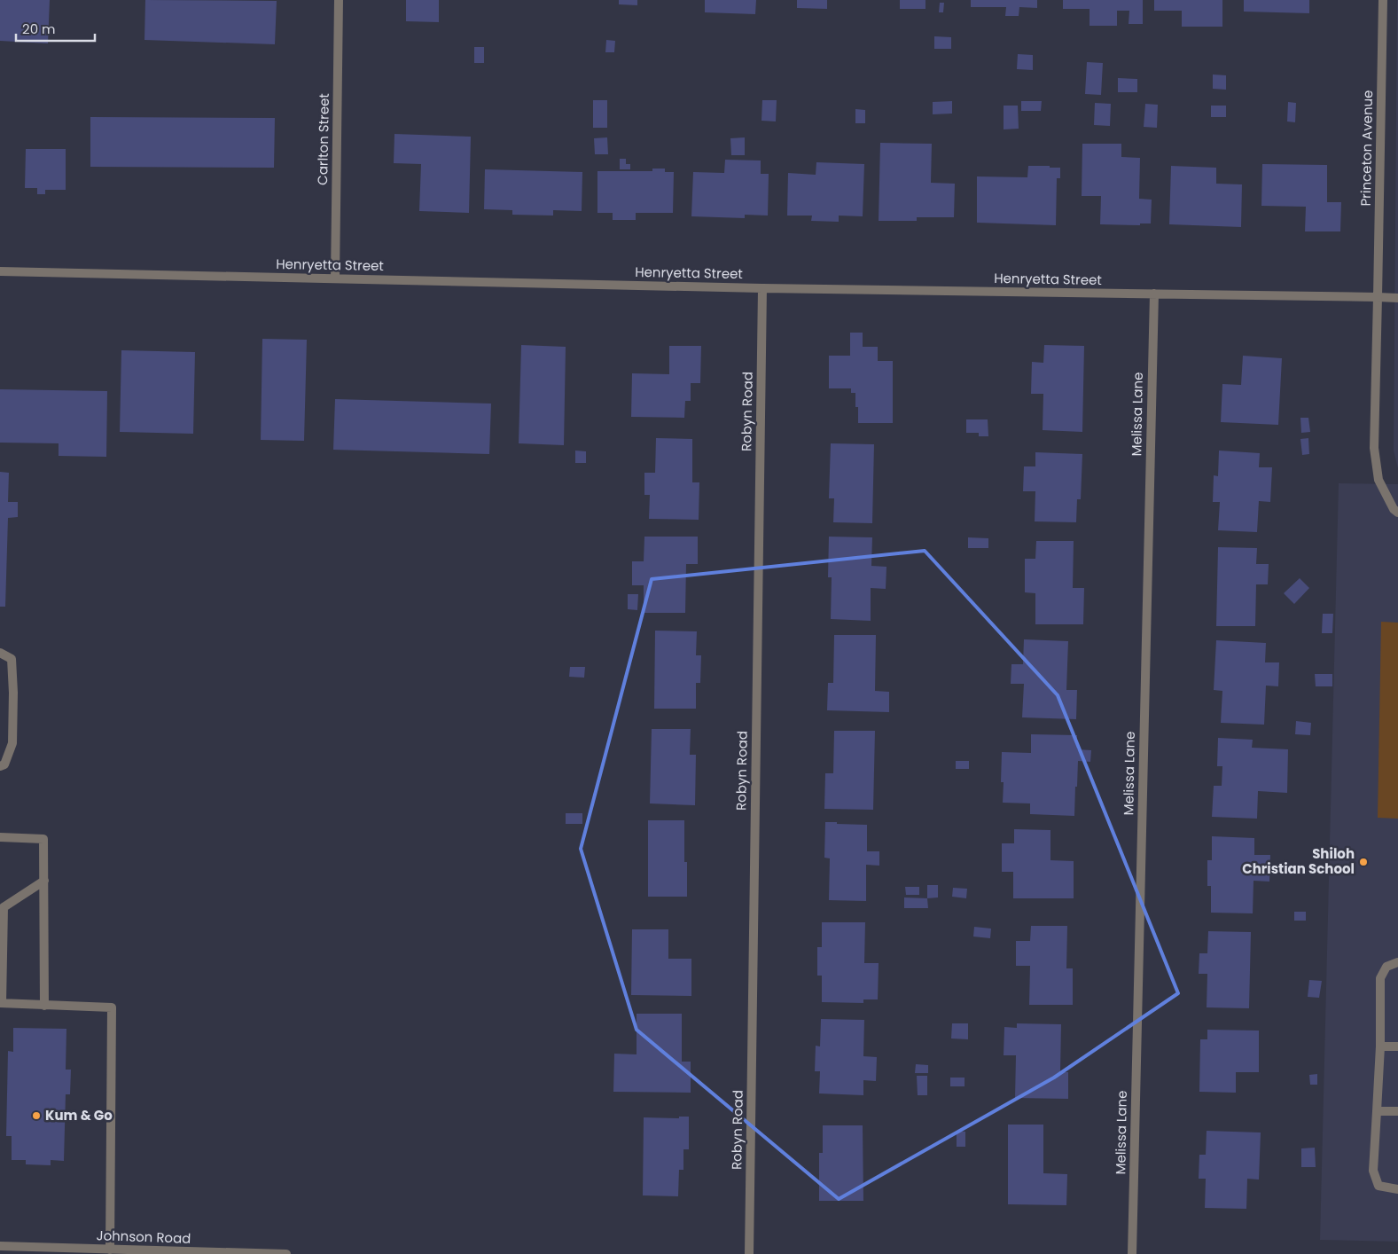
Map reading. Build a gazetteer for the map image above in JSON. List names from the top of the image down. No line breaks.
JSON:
{"streets":{"street":["Carlton Street","Princeton Avenue","Henryetta Street","Robyn Road","Melissa Lane","Johnson Road"]},"crossings":[["Carlton Street","Henryetta Street"],["Princeton Avenue","Henryetta Street"],["Henryetta Street","Robyn Road"],["Henryetta Street","Melissa Lane"]],"places":["Shiloh Christian School","Kum & Go"],"scale_bar":"20 m"}
